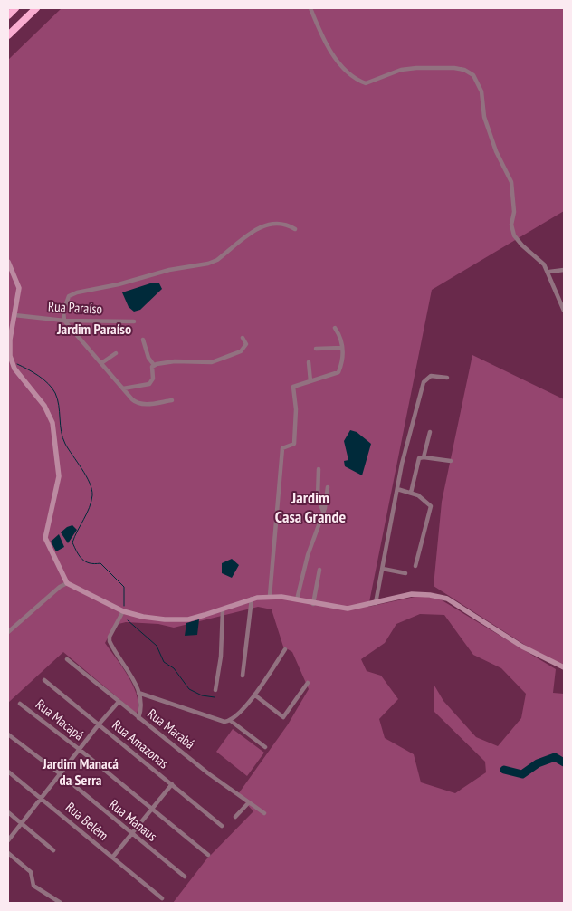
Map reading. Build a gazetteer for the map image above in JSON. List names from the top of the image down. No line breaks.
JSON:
{"streets":{"street":["Rua Paraíso","Rua Macapá","Rua Marabá","Rua Amazonas","Rua Manaus","Rua Belém"]},"districts":["Jardim Paraíso","Jardim Casa Grande","Jardim Manacá da Serra"]}
